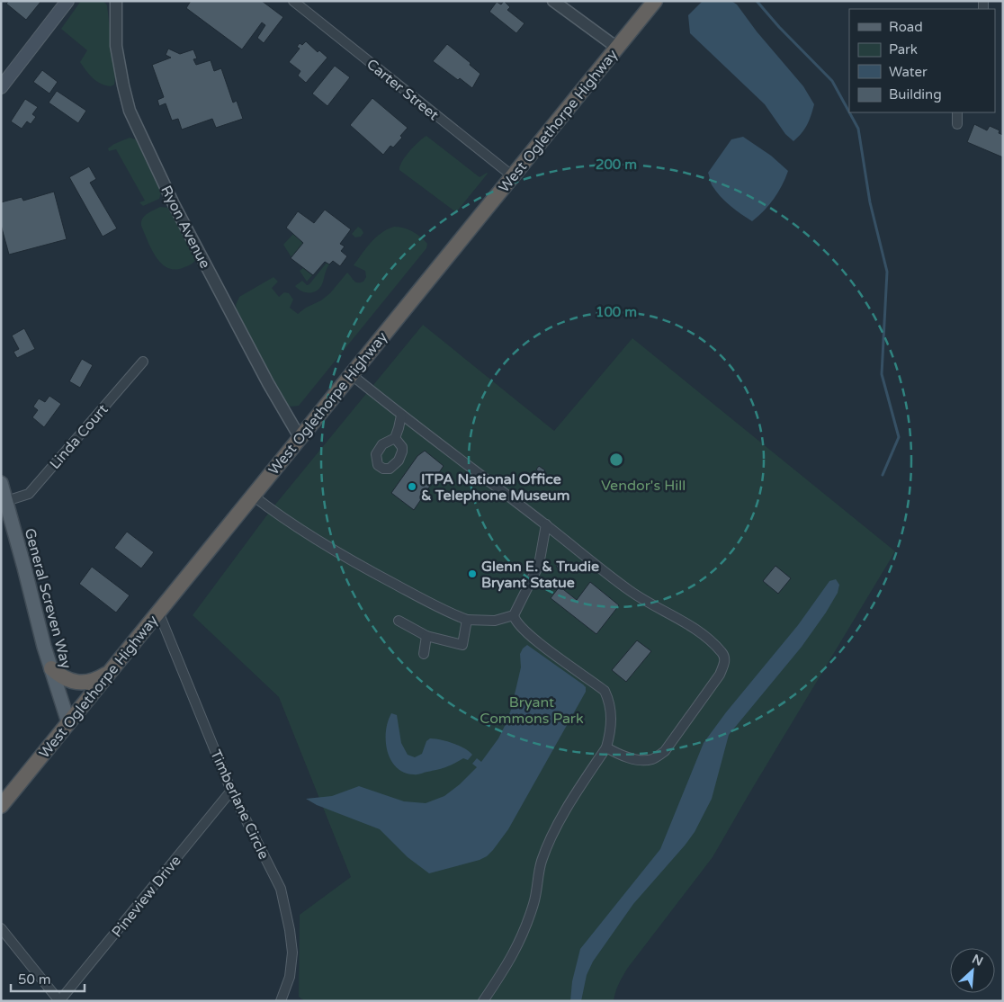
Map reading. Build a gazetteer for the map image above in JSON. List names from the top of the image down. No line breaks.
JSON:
{"streets":{"highway":["West Oglethorpe Highway"],"main road":["General Screven Way"],"street":["Carter Street","Ryon Avenue","Linda Court","Timberlane Circle","Pineview Drive"]},"crossings":[["Carter Street","West Oglethorpe Highway"],["West Oglethorpe Highway","Ryon Avenue"],["West Oglethorpe Highway","General Screven Way"],["West Oglethorpe Highway","Timberlane Circle"],["Linda Court","General Screven Way"],["Timberlane Circle","Pineview Drive"]],"parks":["Vendor's Hill","Bryant Commons Park"],"places":["ITPA National Office & Telephone Museum","Glenn E. & Trudie Bryant Statue"],"legend":["Road","Park","Water","Building"],"scale_bar":"50 m","north":"top right","rings":["200 m","100 m"]}
